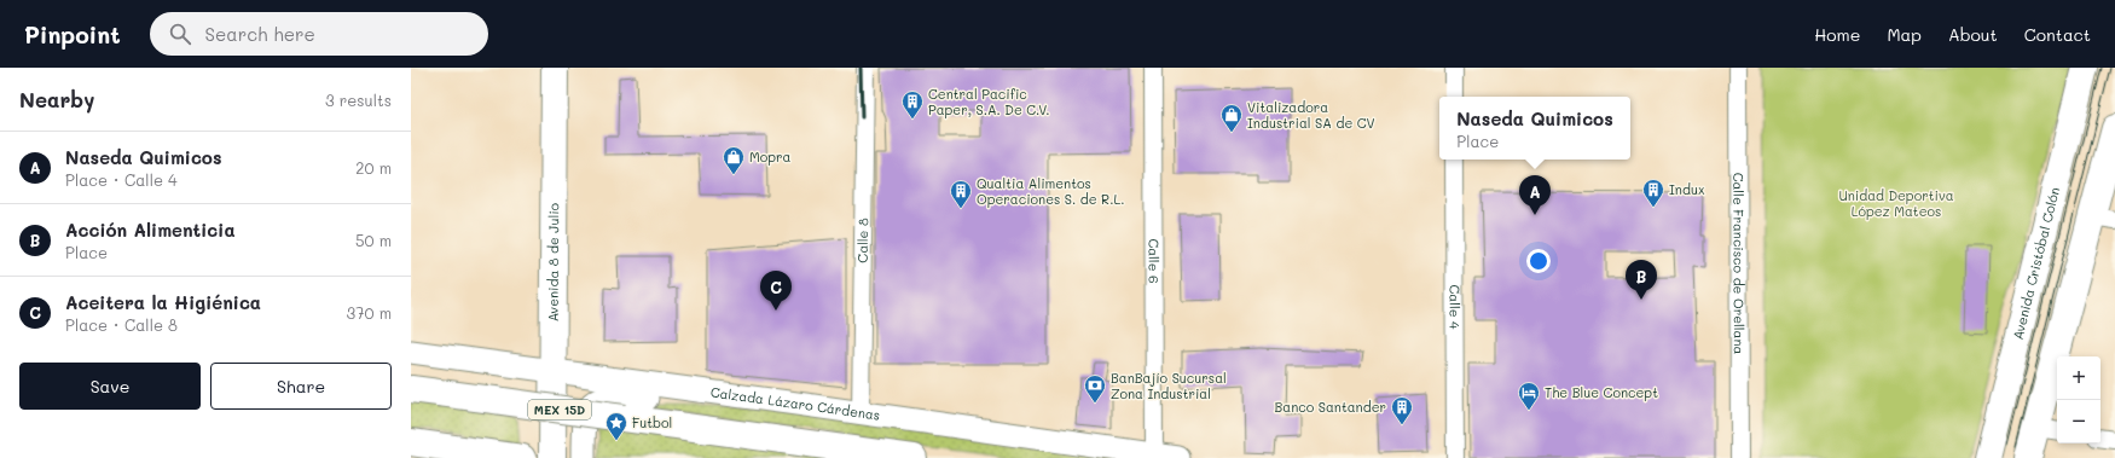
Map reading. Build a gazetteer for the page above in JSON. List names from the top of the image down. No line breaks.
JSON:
{"streets":{"main road":["Avenida 8 de Julio","Avenida Cristóbal Colón","Calzada Lázaro Cárdenas","MEX 15D"],"street":["Calle 8","Calle 6","Calle Francisco de Orellana","Calle 4"]},"crossings":[["Calle 8","Calzada Lázaro Cárdenas"],["Calle 6","Calzada Lázaro Cárdenas"],["Avenida 8 de Julio","Calzada Lázaro Cárdenas"]],"parks":["Unidad Deportiva López Mateos"],"places":{"building":["Central Pacific Paper, S.A. De C.V.","Indux","Qualtia Alimentos Operaciones S. de R.L.","Banco Santander"],"shop":["Vitalizadora Industrial SA de CV","Mopra"],"bank":["BanBajío Sucursal Zona Industrial"],"hotel":["The Blue Concept"],"place":["Futbol"]},"page":{"header":"Pinpoint","search":"Search here","nav":["Home","Map","About","Contact"],"heading":["Nearby","3 results"],"popup":["Naseda Quimicos","Place"],"list":[{"mark":"A","name":"Naseda Quimicos","note":"Place · Calle 4","value":"20 m"},{"mark":"B","name":"Acción Alimenticia","note":"Place","value":"50 m"},{"mark":"C","name":"Aceitera la Higiénica","note":"Place · Calle 8","value":"370 m"}],"pins":["A","B","C"],"buttons":["Save","Share"],"map_buttons":["+","−"]}}
